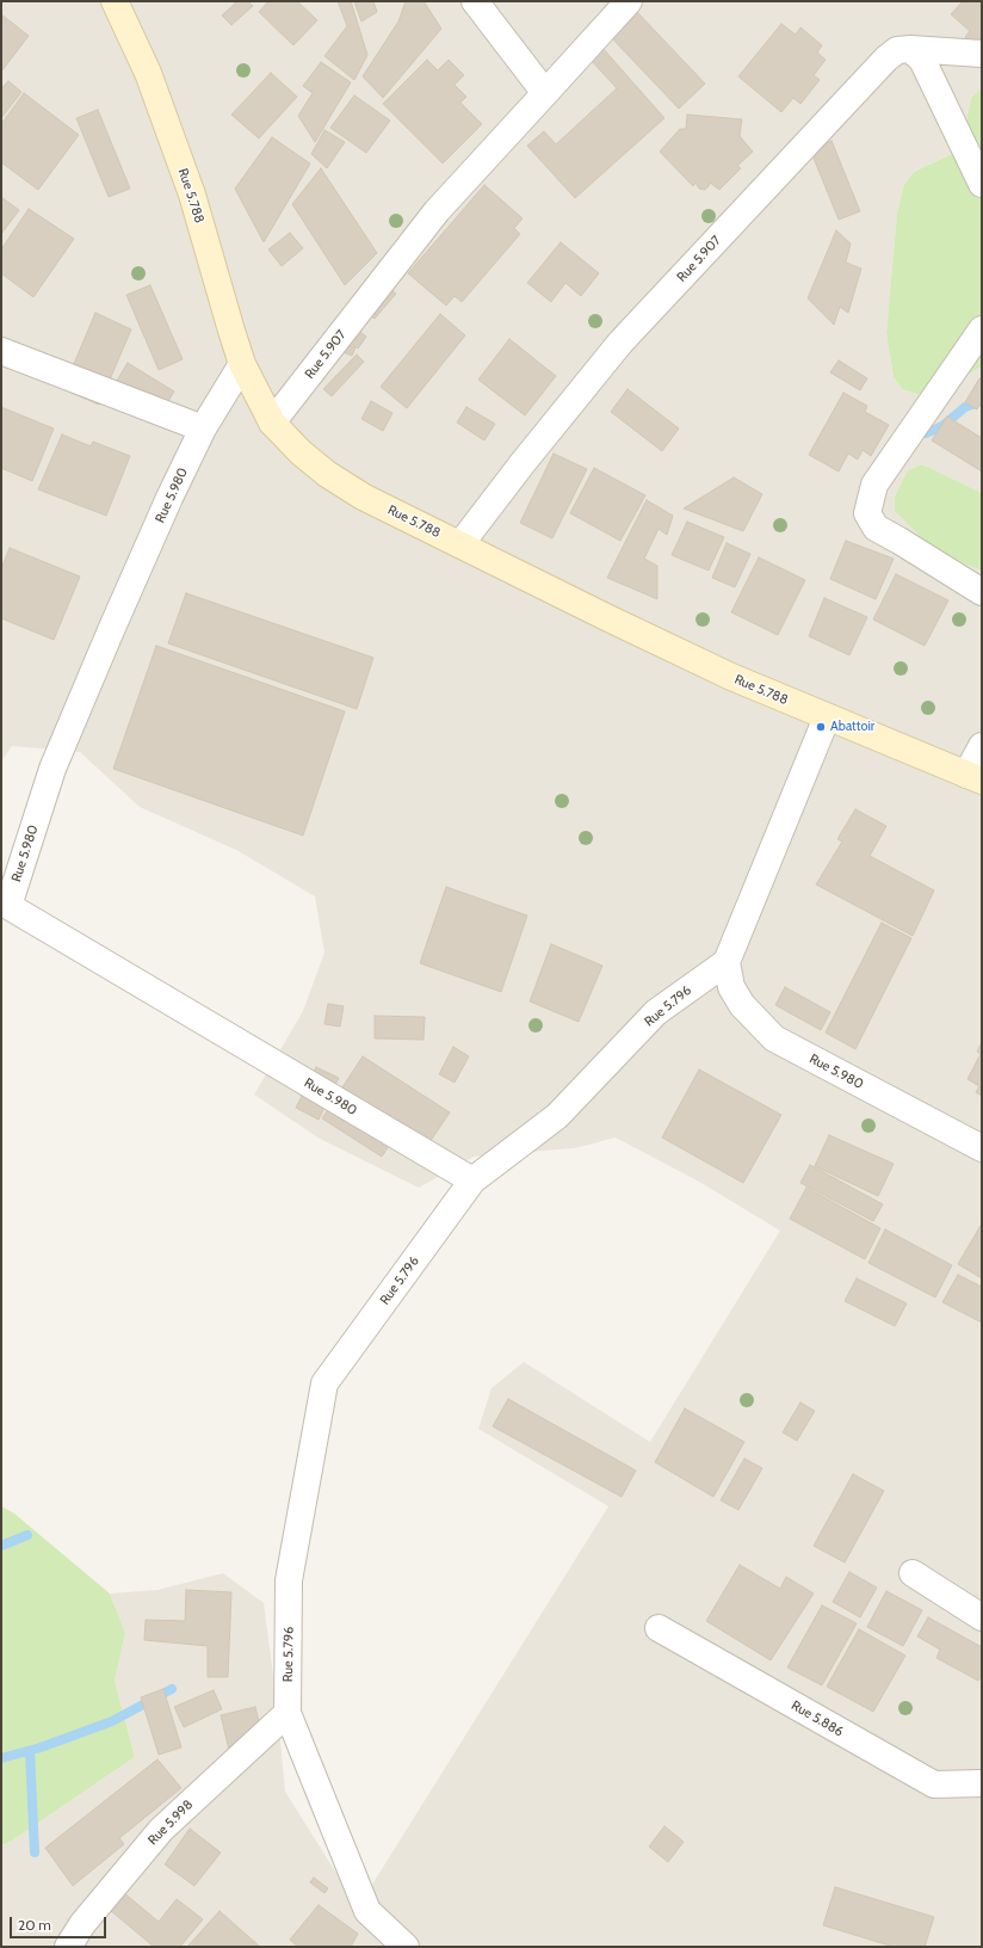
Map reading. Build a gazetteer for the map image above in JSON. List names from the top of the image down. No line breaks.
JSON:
{"streets":{"street":["Rue 5.788","Rue 5.907","Rue 5.980","Rue 5.796","Rue 5.886","Rue 5.998"]},"crossings":[["Rue 5.788","Rue 5.907"],["Rue 5.788","Rue 5.980"],["Rue 5.980","Rue 5.796"],["Rue 5.796","Rue 5.998"]],"places":["Abattoir"],"scale_bar":"20 m"}
